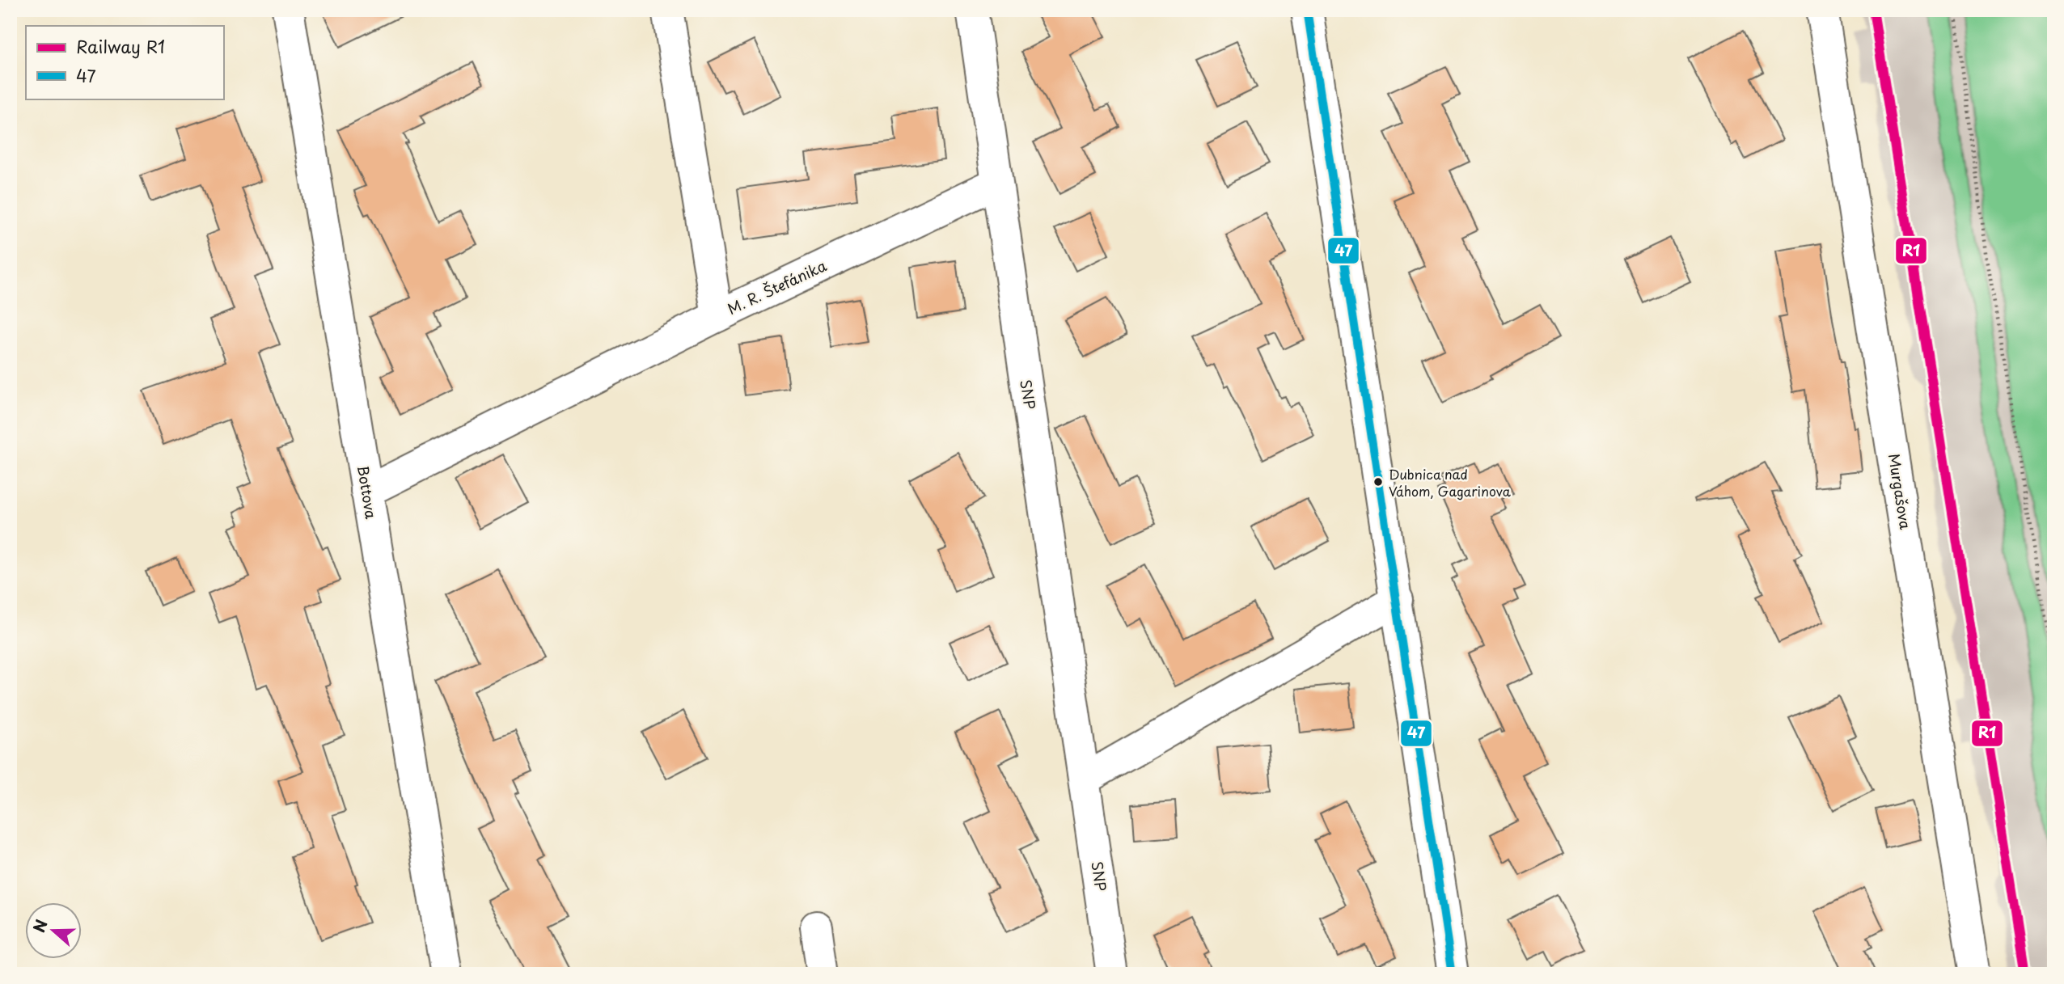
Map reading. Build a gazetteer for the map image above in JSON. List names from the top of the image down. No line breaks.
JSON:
{"streets":{"street":["M. R. Štefánika","SNP","Murgašova","Bottova"]},"crossings":[["M. R. Štefánika","SNP"]],"places":["Dubnica nad Váhom, Gagarinova"],"lines":["rail line R1","transit line 47"],"legend":["Railway R1","47"],"north":"left"}
